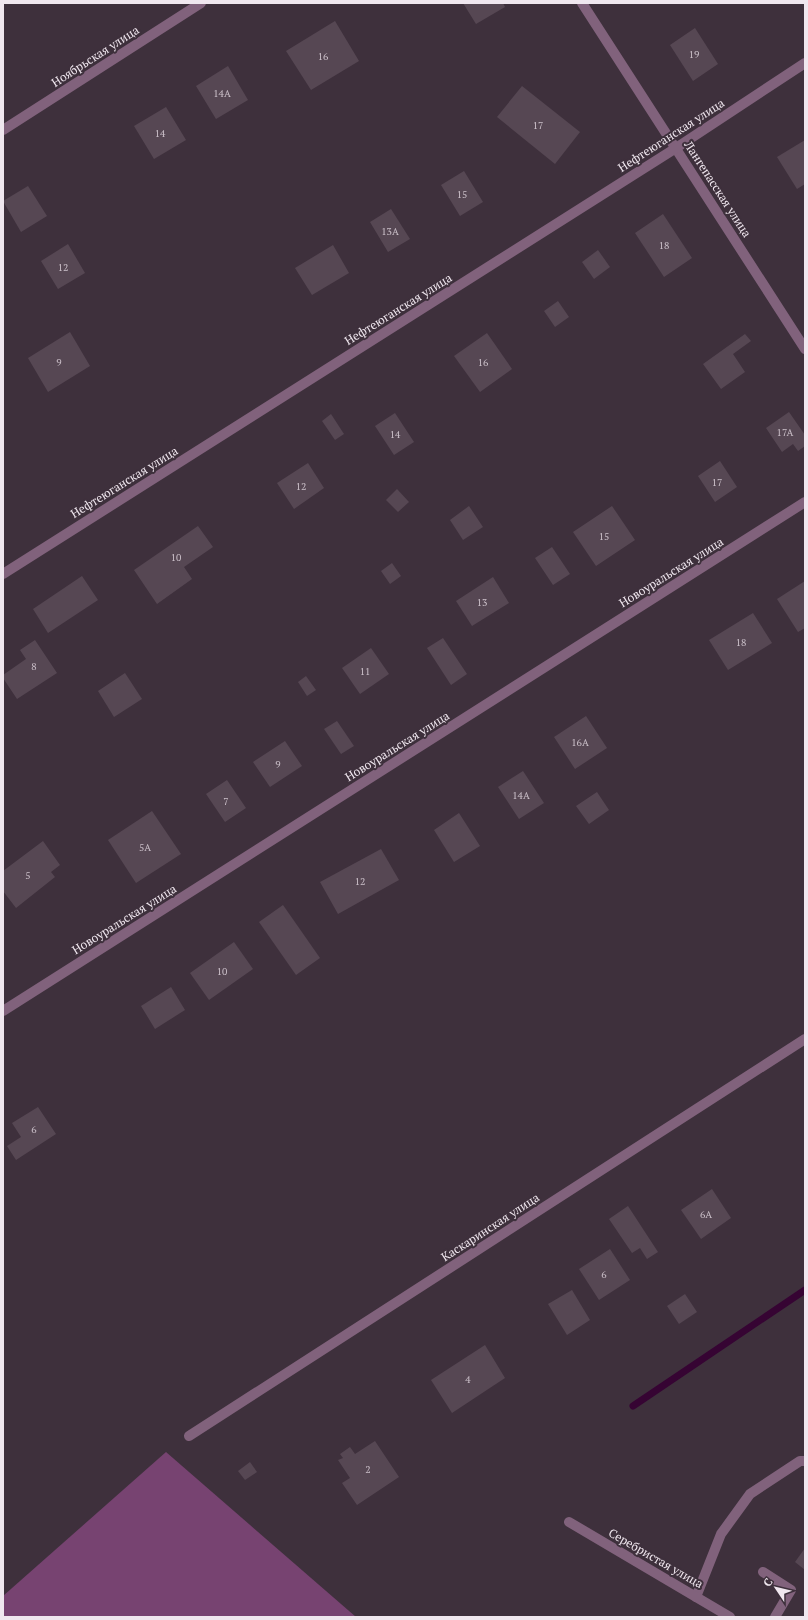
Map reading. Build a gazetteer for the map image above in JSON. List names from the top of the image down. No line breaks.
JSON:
{"streets":{"street":["Ноябрьская улица","Нефтеюганская улица","Лангепасская улица","Новоуральская улица","Каскаринская улица","Серебристая улица"]},"crossings":[["Нефтеюганская улица","Лангепасская улица"]],"house_numbers":["19","16","14А","17","14","15","13А","18","12","9","16","17А","14","17","12","15","10","13","18","8","11","16А","9","14А","7","5А","5","12","10","6","6А","6","4","2"],"north":"top left"}
